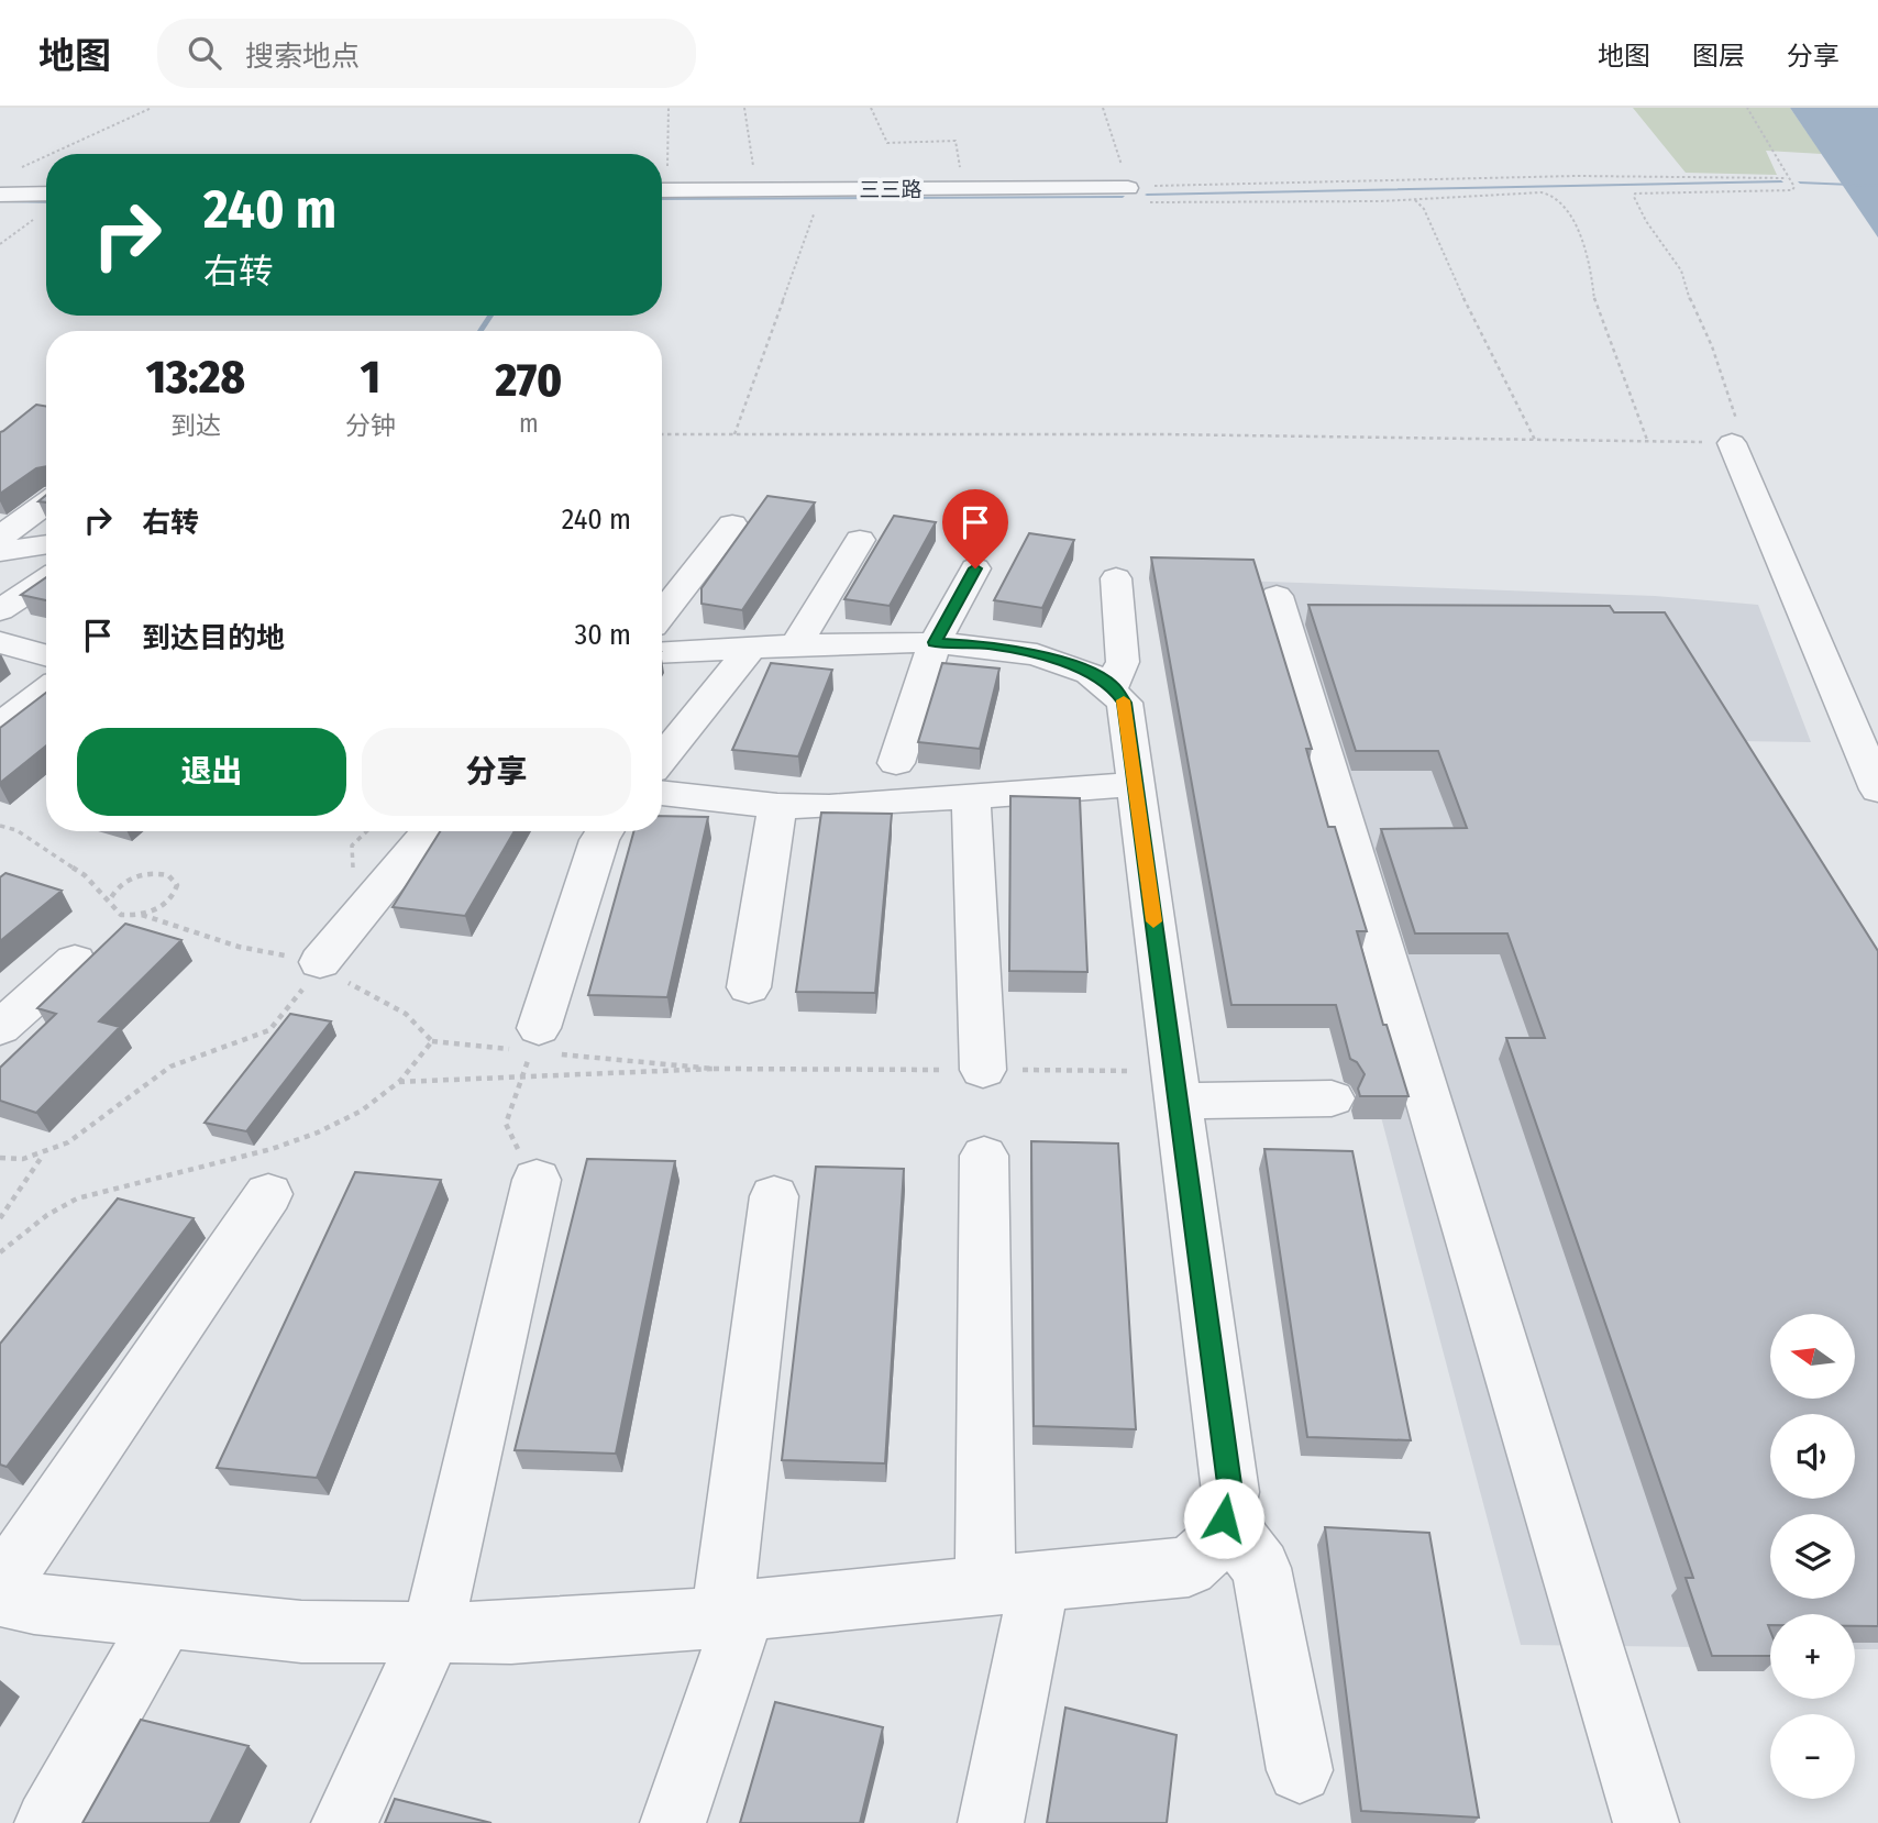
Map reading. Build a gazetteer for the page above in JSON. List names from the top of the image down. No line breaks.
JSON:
{"streets":{"street":["三三路"]},"north":"left","page":{"header":"地图","search":"搜索地点","nav":["地图","图层","分享"],"turn":["240 m","右转"],"eta":["13:28","到达","1","分钟","270","m"],"list":[{"name":"右转","value":"240 m"},{"name":"到达目的地","value":"30 m"}],"buttons":["退出","分享"],"map_buttons":["+","−"]}}
